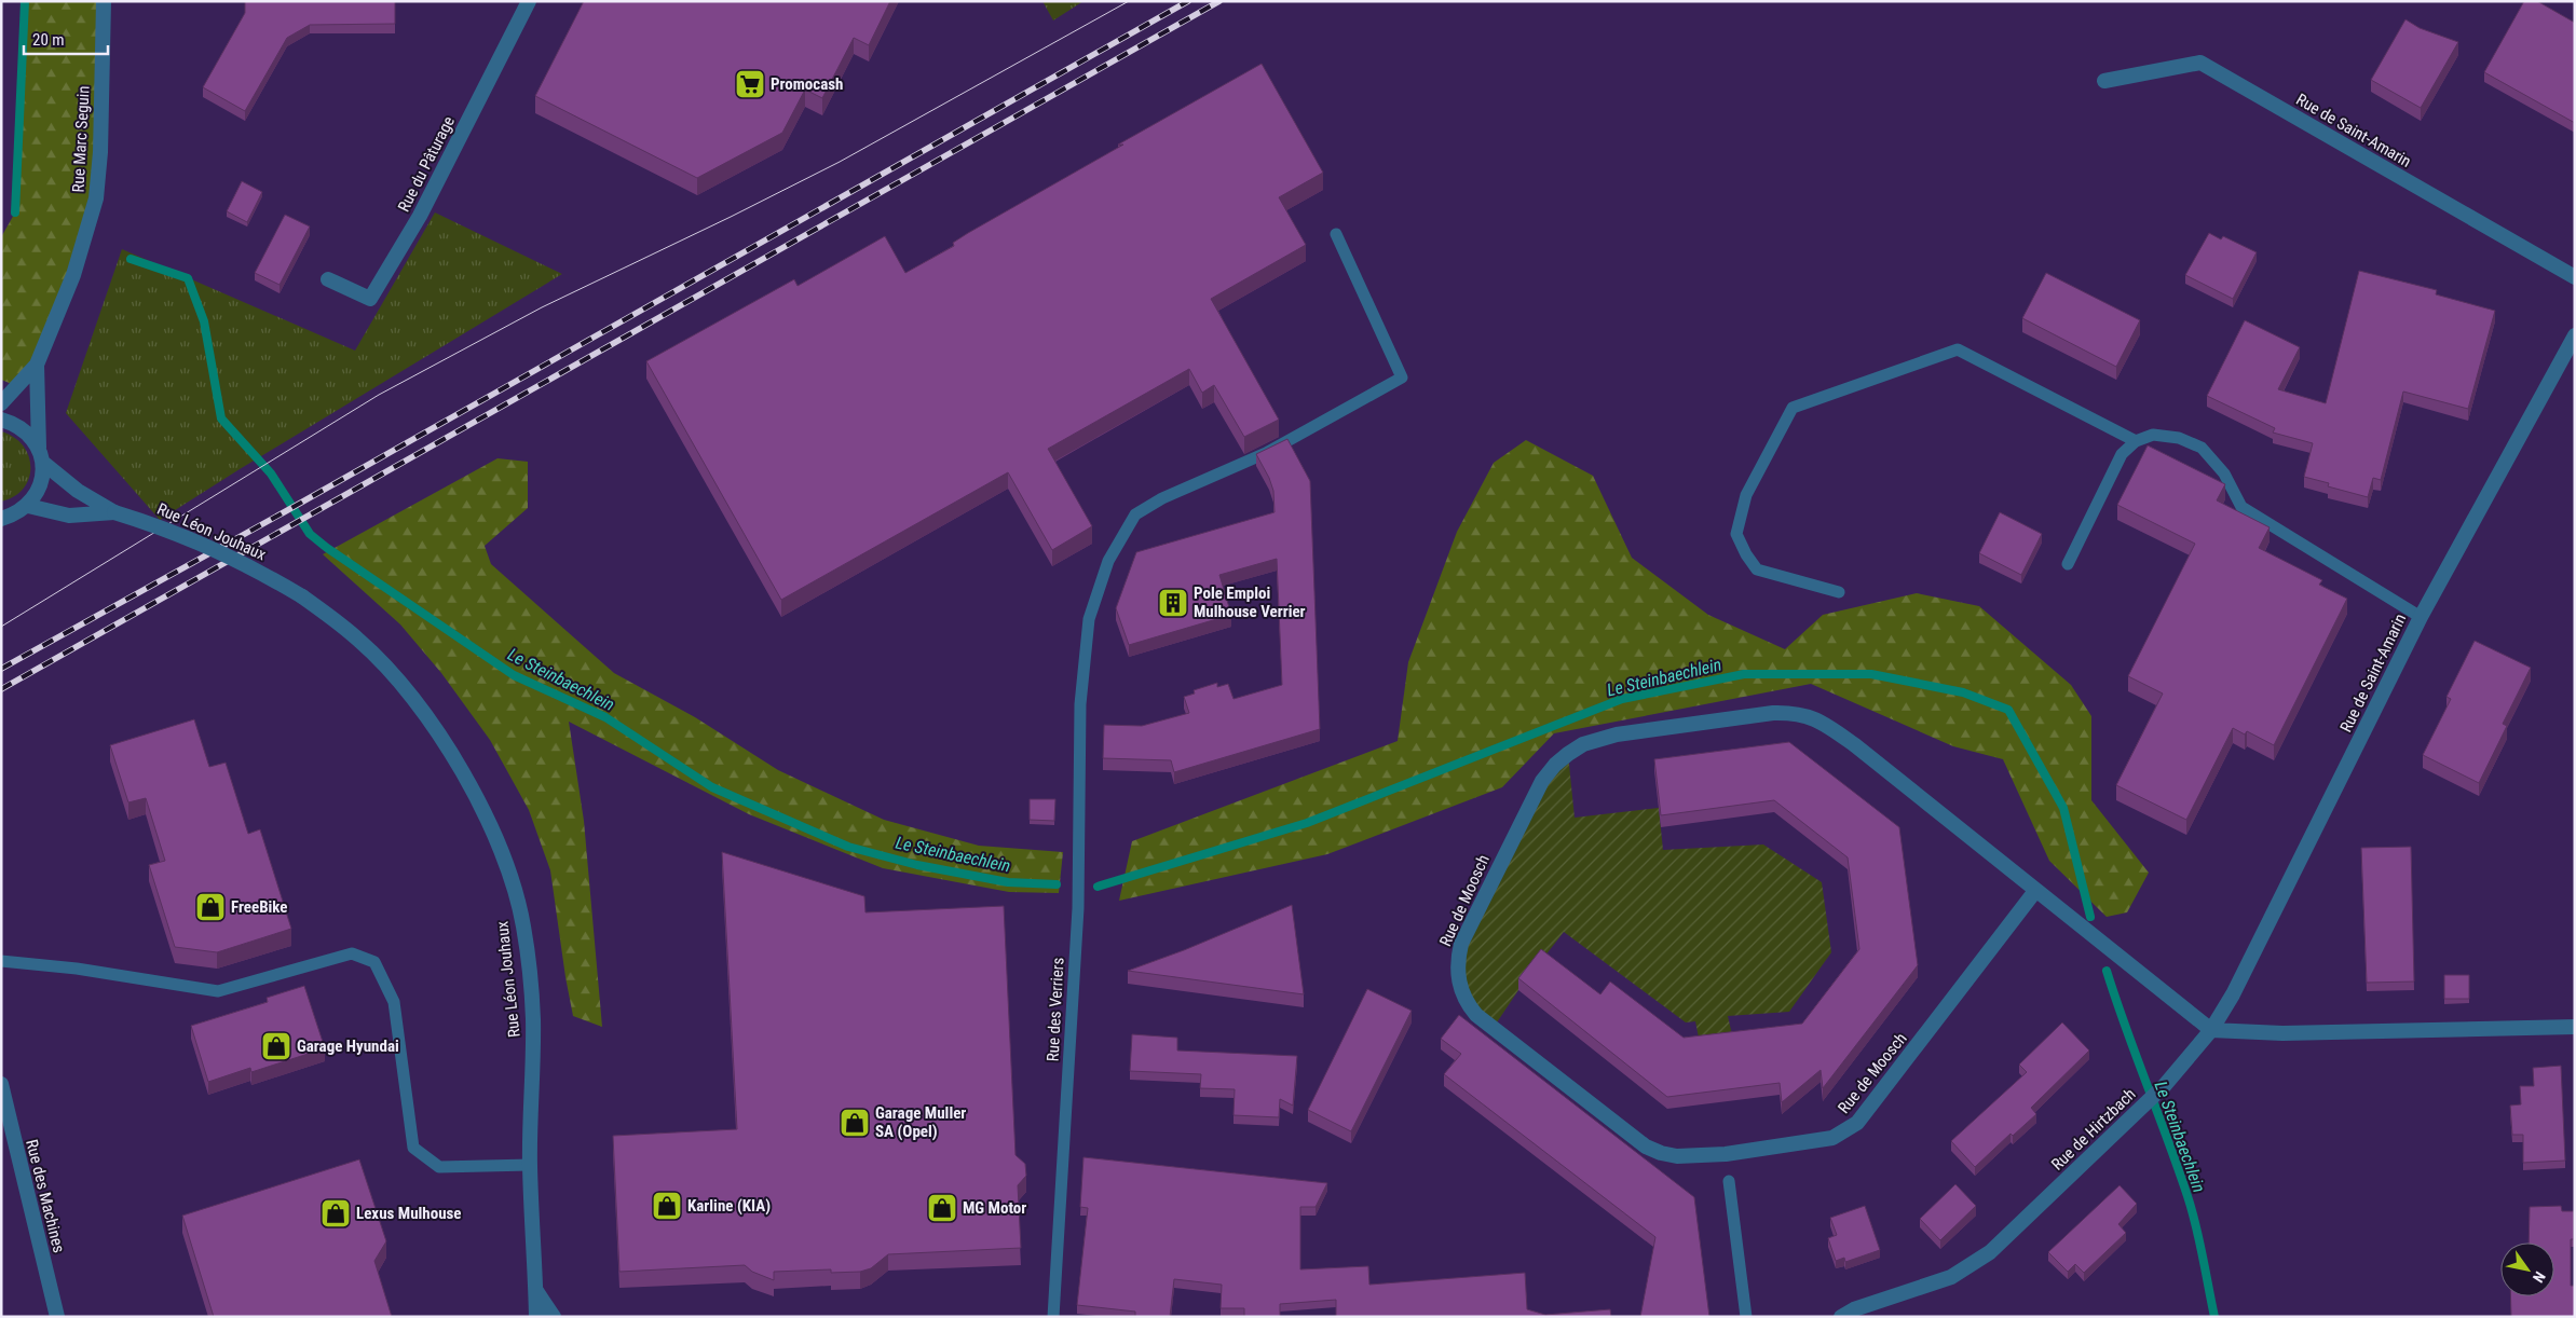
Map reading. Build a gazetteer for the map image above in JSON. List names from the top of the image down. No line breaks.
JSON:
{"streets":{"street":["Rue de Saint-Amarin","Rue Marc Seguin","Rue du Pâturage","Rue Léon Jouhaux","Rue de Moosch","Rue de Hirtzbach","Rue des Machines"],"lane":["Rue des Verriers"]},"crossings":[["Rue de Saint-Amarin","Rue de Moosch"],["Rue de Saint-Amarin","Rue de Hirtzbach"],["Rue de Moosch","Rue de Hirtzbach"]],"water":["Le Steinbaechlein"],"places":{"supermarket":["Promocash"],"building":["Pole Emploi Mulhouse Verrier"],"shop":["FreeBike","Garage Hyundai","Garage Muller SA (Opel)","Karline (KIA)","MG Motor","Lexus Mulhouse"]},"scale_bar":"20 m","north":"bottom right"}
